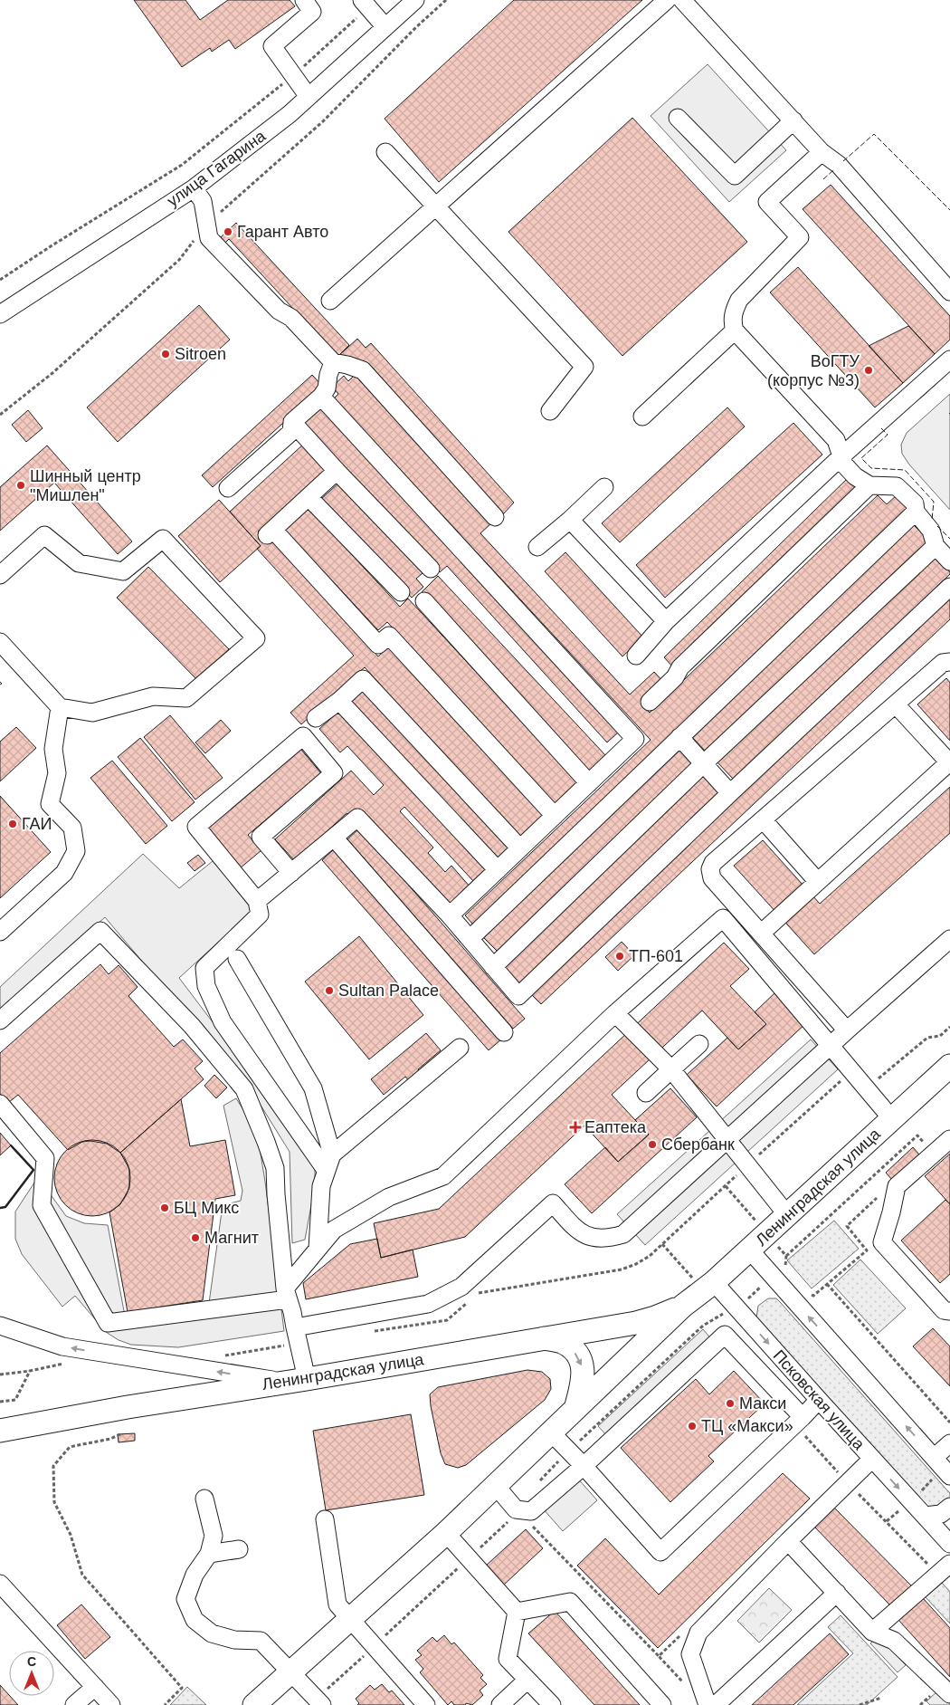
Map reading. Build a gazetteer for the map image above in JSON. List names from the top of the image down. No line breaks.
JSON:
{"streets":{"main road":["Ленинградская улица"],"street":["улица Гагарина","Псковская улица"]},"crossings":[["Ленинградская улица","Псковская улица"]],"places":{"other":["Гарант Авто","Sitroen","ВоГТУ (корпус №3)","Шинный центр \"Мишлен\"","ГАИ","ТП-601","Sultan Palace","Сбербанк","БЦ Микс","Магнит","Макси","ТЦ «Макси»"],"health":["Еаптека"]},"north":"top"}
